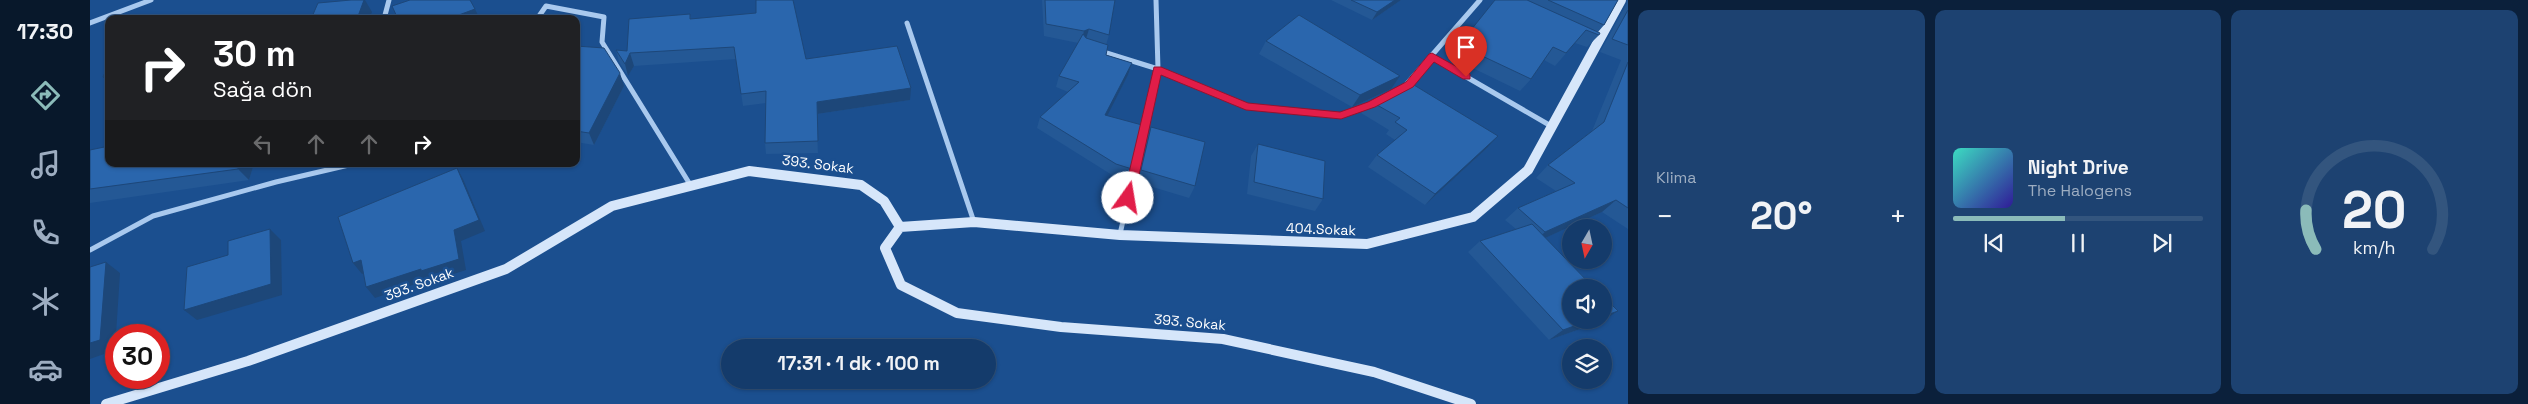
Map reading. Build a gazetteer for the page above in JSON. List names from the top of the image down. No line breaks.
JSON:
{"streets":{"street":["393. Sokak","404.Sokak"]},"crossings":[["393. Sokak","404.Sokak"]],"north":"bottom","page":{"tabs":"17:30","tile":"Klima","turn":["30 m","Sağa dön"],"song":["Night Drive","The Halogens"],"heat":["−","20°","+"],"limit":"30","trip":"17:31 · 1 dk · 100 m","gauge":["20","km/h"]}}
